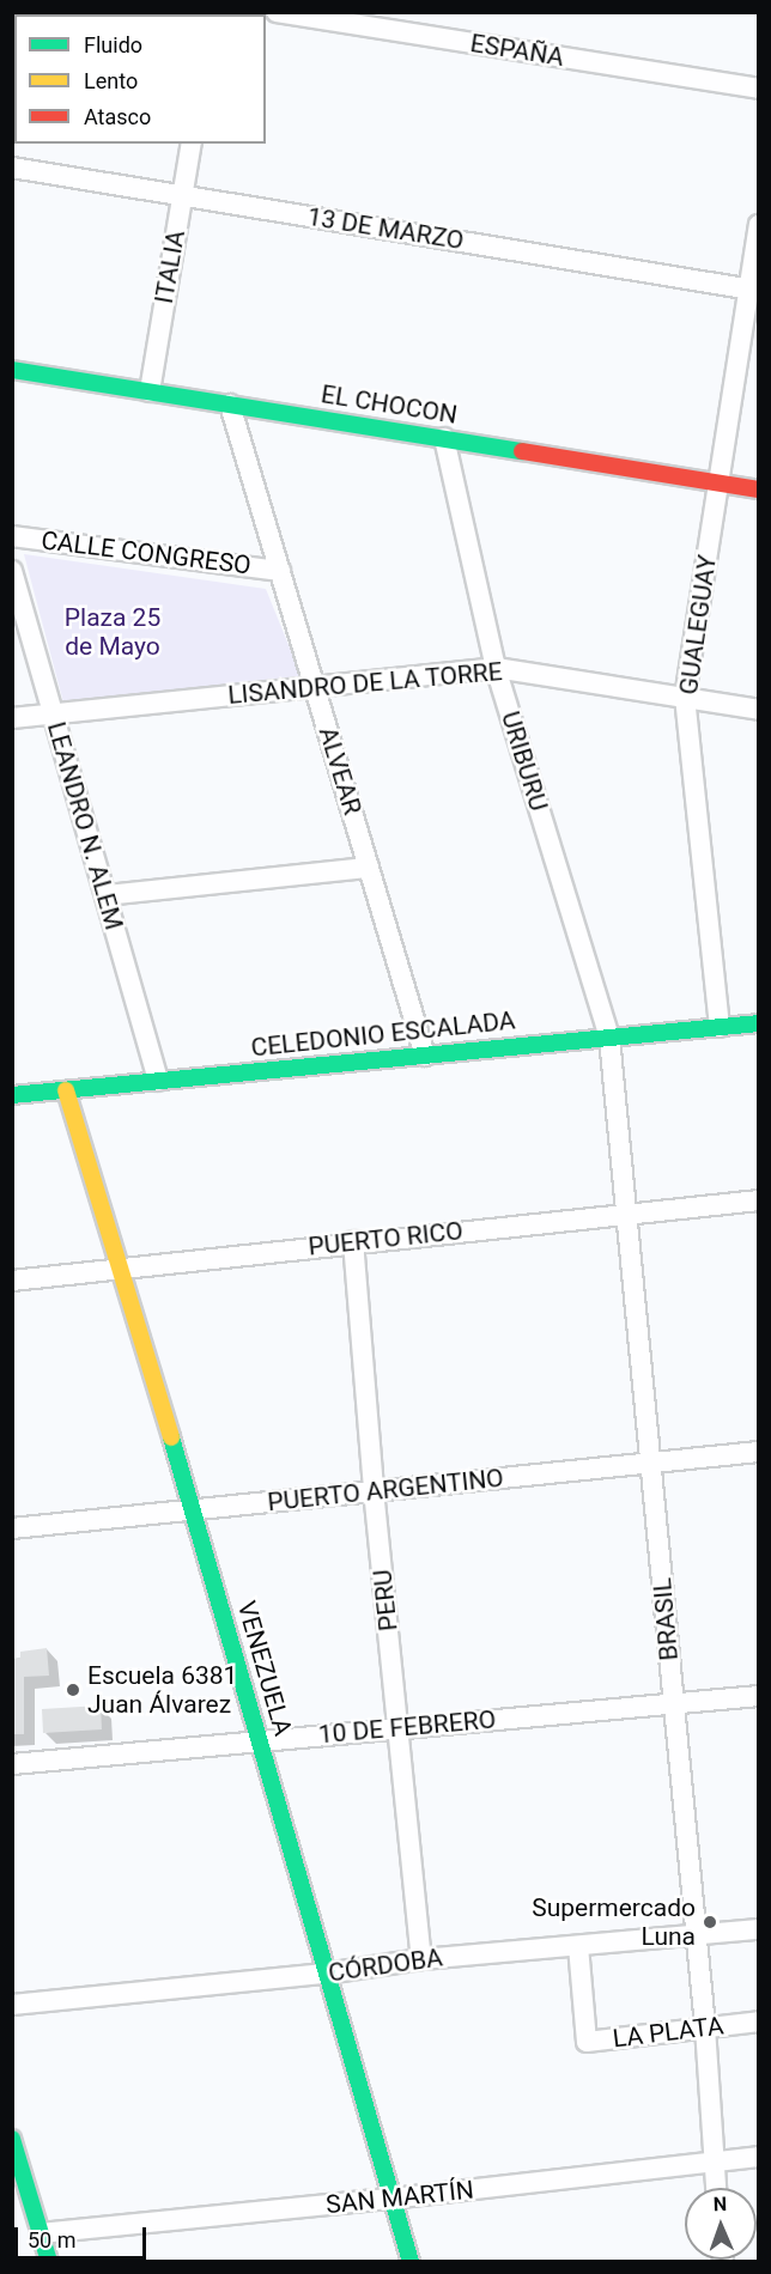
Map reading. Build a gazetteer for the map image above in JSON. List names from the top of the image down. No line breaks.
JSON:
{"streets":{"street":["ESPAÑA","13 DE MARZO","ITALIA","EL CHOCON","CALLE CONGRESO","GUALEGUAY","LISANDRO DE LA TORRE","URIBURU","ALVEAR","LEANDRO N. ALEM","CELEDONIO ESCALADA","PUERTO RICO","PUERTO ARGENTINO","PERU","BRASIL","VENEZUELA","10 DE FEBRERO","CÓRDOBA","LA PLATA","SAN MARTÍN"]},"crossings":[["13 DE MARZO","ITALIA"],["13 DE MARZO","GUALEGUAY"],["ITALIA","EL CHOCON"],["EL CHOCON","GUALEGUAY"],["EL CHOCON","URIBURU"],["EL CHOCON","ALVEAR"],["CALLE CONGRESO","ALVEAR"],["GUALEGUAY","LISANDRO DE LA TORRE"],["GUALEGUAY","CELEDONIO ESCALADA"],["LISANDRO DE LA TORRE","URIBURU"],["LISANDRO DE LA TORRE","ALVEAR"],["LISANDRO DE LA TORRE","LEANDRO N. ALEM"],["URIBURU","CELEDONIO ESCALADA"],["URIBURU","BRASIL"],["ALVEAR","CELEDONIO ESCALADA"],["LEANDRO N. ALEM","CELEDONIO ESCALADA"],["CELEDONIO ESCALADA","BRASIL"],["CELEDONIO ESCALADA","VENEZUELA"],["PUERTO RICO","PERU"],["PUERTO RICO","BRASIL"],["PUERTO RICO","VENEZUELA"],["PUERTO ARGENTINO","PERU"],["PUERTO ARGENTINO","BRASIL"],["PUERTO ARGENTINO","VENEZUELA"],["PERU","10 DE FEBRERO"],["PERU","CÓRDOBA"],["BRASIL","10 DE FEBRERO"],["BRASIL","CÓRDOBA"],["BRASIL","LA PLATA"],["BRASIL","SAN MARTÍN"],["VENEZUELA","10 DE FEBRERO"],["VENEZUELA","CÓRDOBA"],["VENEZUELA","SAN MARTÍN"],["CÓRDOBA","LA PLATA"]],"parks":["Plaza 25 de Mayo"],"places":["Escuela 6381 Juan Álvarez","Supermercado Luna"],"legend":["Fluido","Lento","Atasco"],"scale_bar":"50 m","north":"top"}
